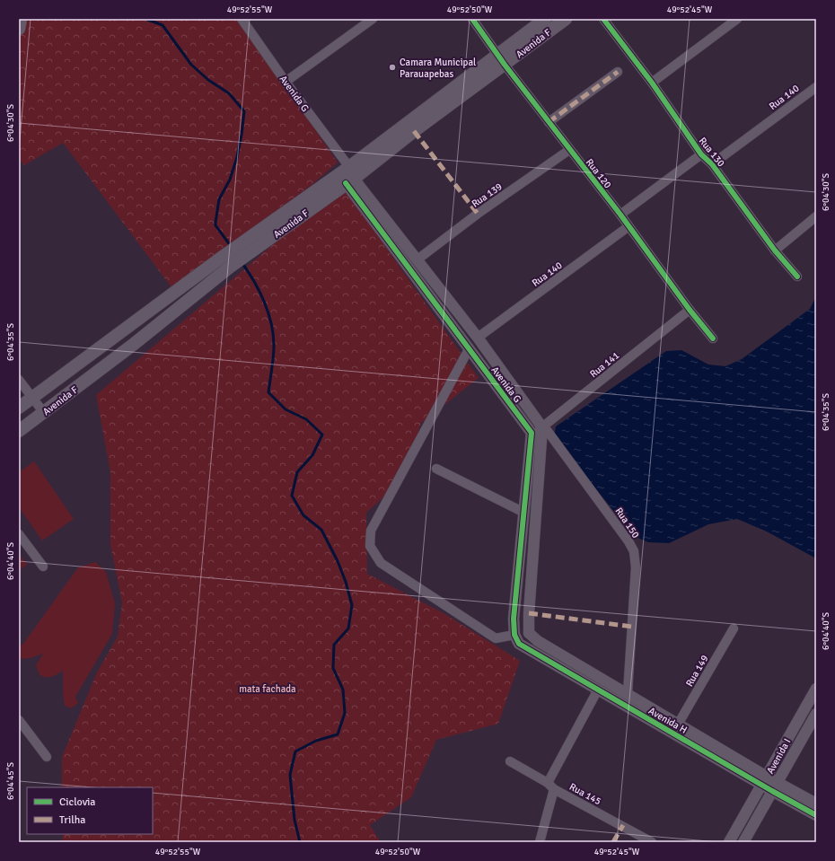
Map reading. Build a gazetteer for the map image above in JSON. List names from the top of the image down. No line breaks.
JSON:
{"streets":{"main road":["Avenida F"],"street":["Avenida G","Rua 140","Rua 130","Rua 120","Rua 139","Rua 141","Rua 150","Rua 149","Avenida H","Avenida I","Rua 145"]},"crossings":[["Avenida F","Avenida G"],["Avenida F","Rua 120"],["Avenida G","Rua 140"],["Avenida G","Rua 139"],["Avenida G","Rua 141"],["Avenida G","Rua 150"],["Rua 140","Rua 130"],["Rua 140","Rua 120"],["Rua 120","Rua 139"],["Rua 120","Rua 141"],["Rua 141","Rua 150"],["Rua 150","Avenida H"],["Rua 149","Avenida H"],["Avenida H","Avenida I"]],"parks":["mata fachada"],"places":["Camara Municipal Parauapebas"],"legend":["Ciclovia","Trilha"],"coordinates":["49°52'55\"W","49°52'50\"W","49°52'45\"W","6°04'30\"S","6°04'35\"S","6°04'40\"S","6°04'45\"S"]}
